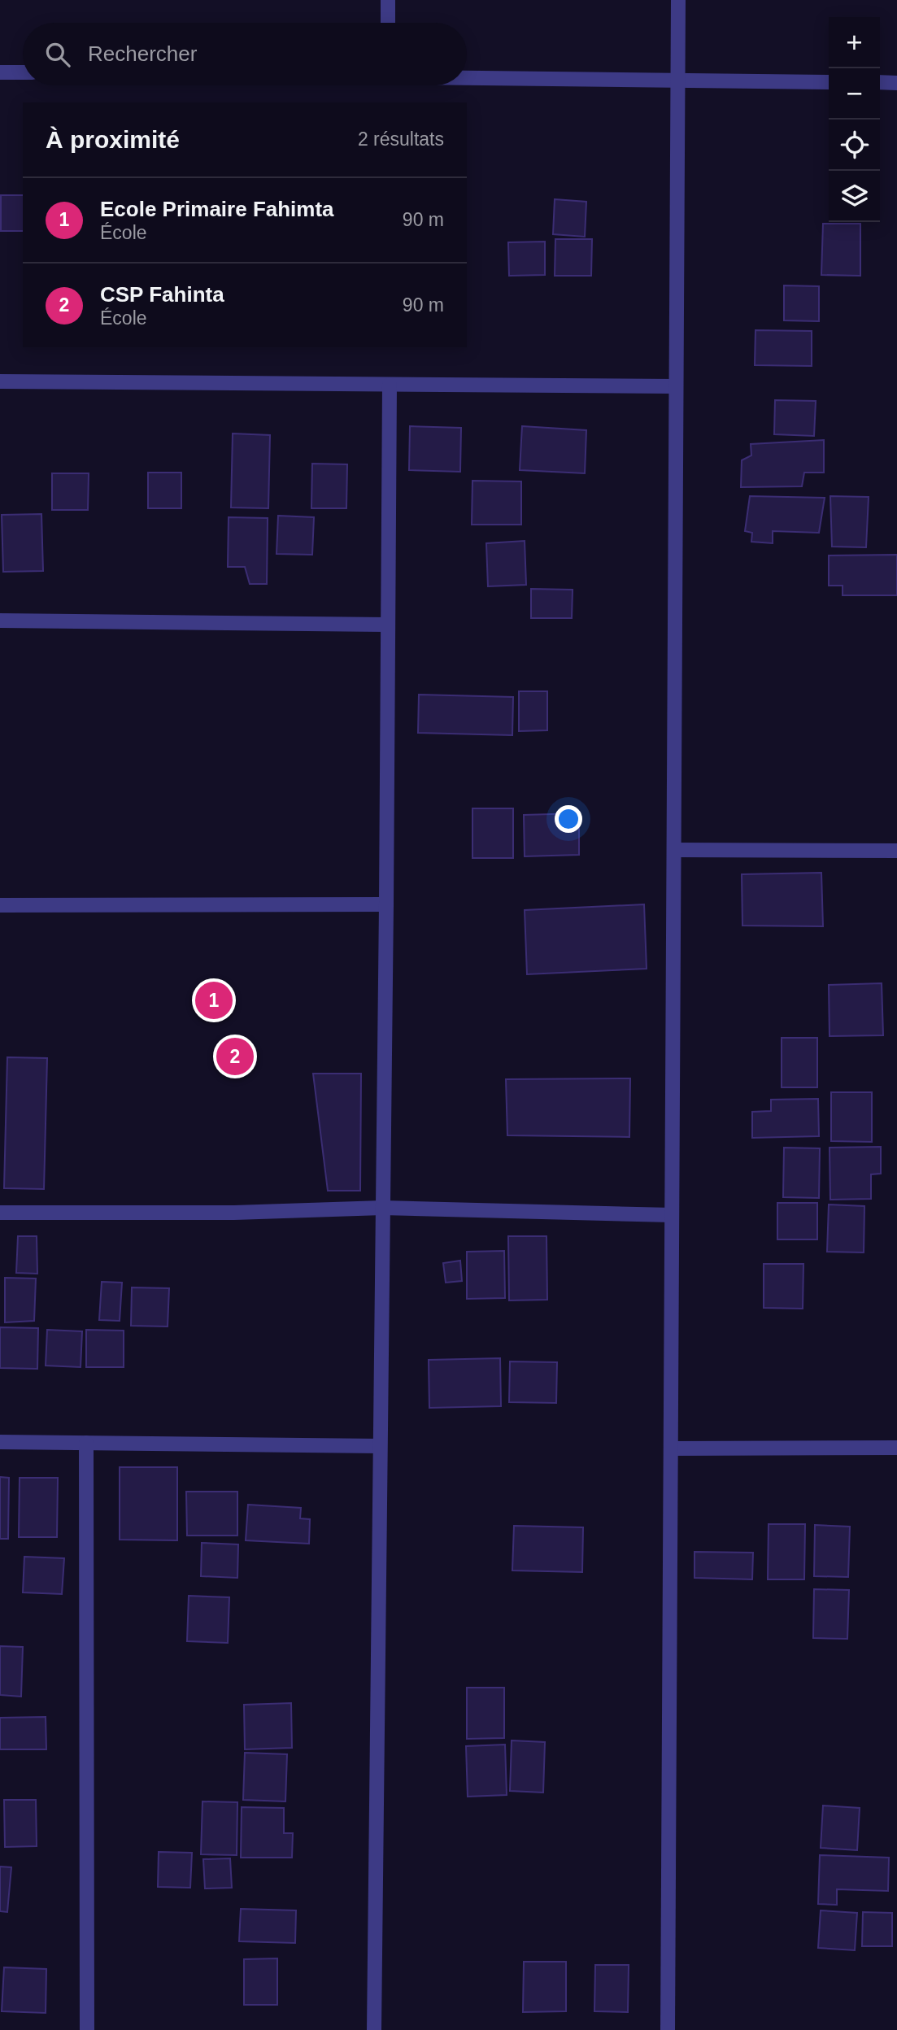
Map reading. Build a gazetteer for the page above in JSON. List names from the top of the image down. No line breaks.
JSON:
{"page":{"map_buttons":["+","−"],"search":"Rechercher","heading":["À proximité","2 résultats"],"list":[{"mark":"1","name":"Ecole Primaire Fahimta","note":"École","value":"90 m"},{"mark":"2","name":"CSP Fahinta","note":"École","value":"90 m"}],"pins":["1","2"]}}
